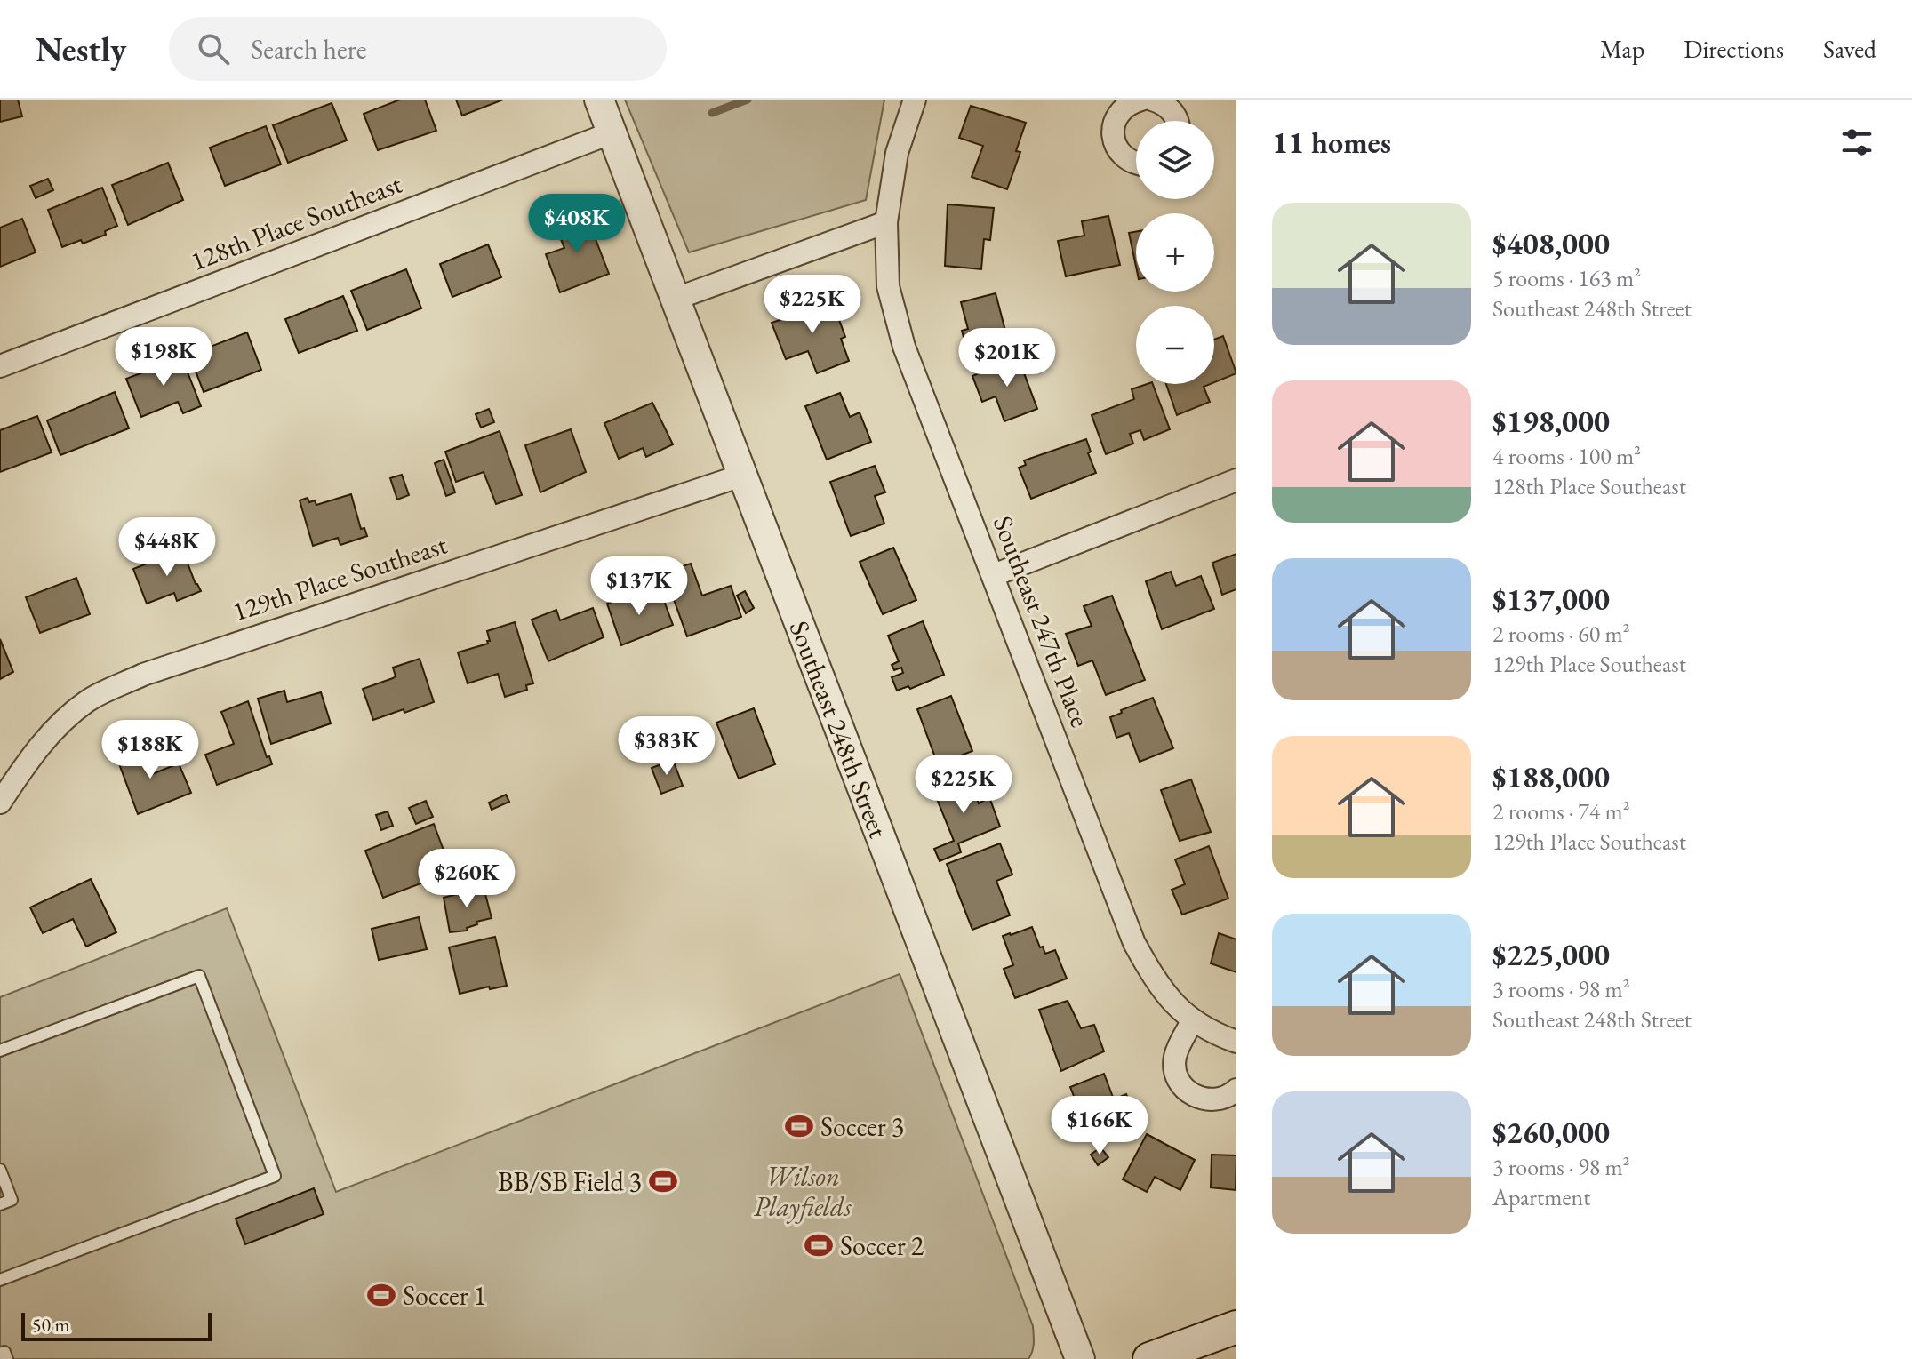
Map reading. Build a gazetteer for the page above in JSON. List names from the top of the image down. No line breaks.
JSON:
{"streets":{"street":["128th Place Southeast","129th Place Southeast","Southeast 247th Place","Southeast 248th Street"]},"crossings":[["128th Place Southeast","Southeast 248th Street"],["129th Place Southeast","Southeast 248th Street"]],"parks":["Wilson Playfields"],"places":{"sports":["Soccer 3","BB/SB Field 3","Soccer 2","Soccer 1"]},"scale_bar":"50 m","page":{"header":"Nestly","search":"Search here","nav":["Map","Directions","Saved"],"heading":"11 homes","map_buttons":["+","−"],"list":[{"name":"$408,000","note":"5 rooms · 163 m² · Southeast 248th Street"},{"name":"$198,000","note":"4 rooms · 100 m² · 128th Place Southeast"},{"name":"$137,000","note":"2 rooms · 60 m² · 129th Place Southeast"},{"name":"$188,000","note":"2 rooms · 74 m² · 129th Place Southeast"},{"name":"$225,000","note":"3 rooms · 98 m² · Southeast 248th Street"},{"name":"$260,000","note":"3 rooms · 98 m² · Apartment"}],"price":["$408K","$225K","$198K","$201K","$448K","$137K","$383K","$188K","$225K","$260K","$166K"],"scale":"50 m"}}
